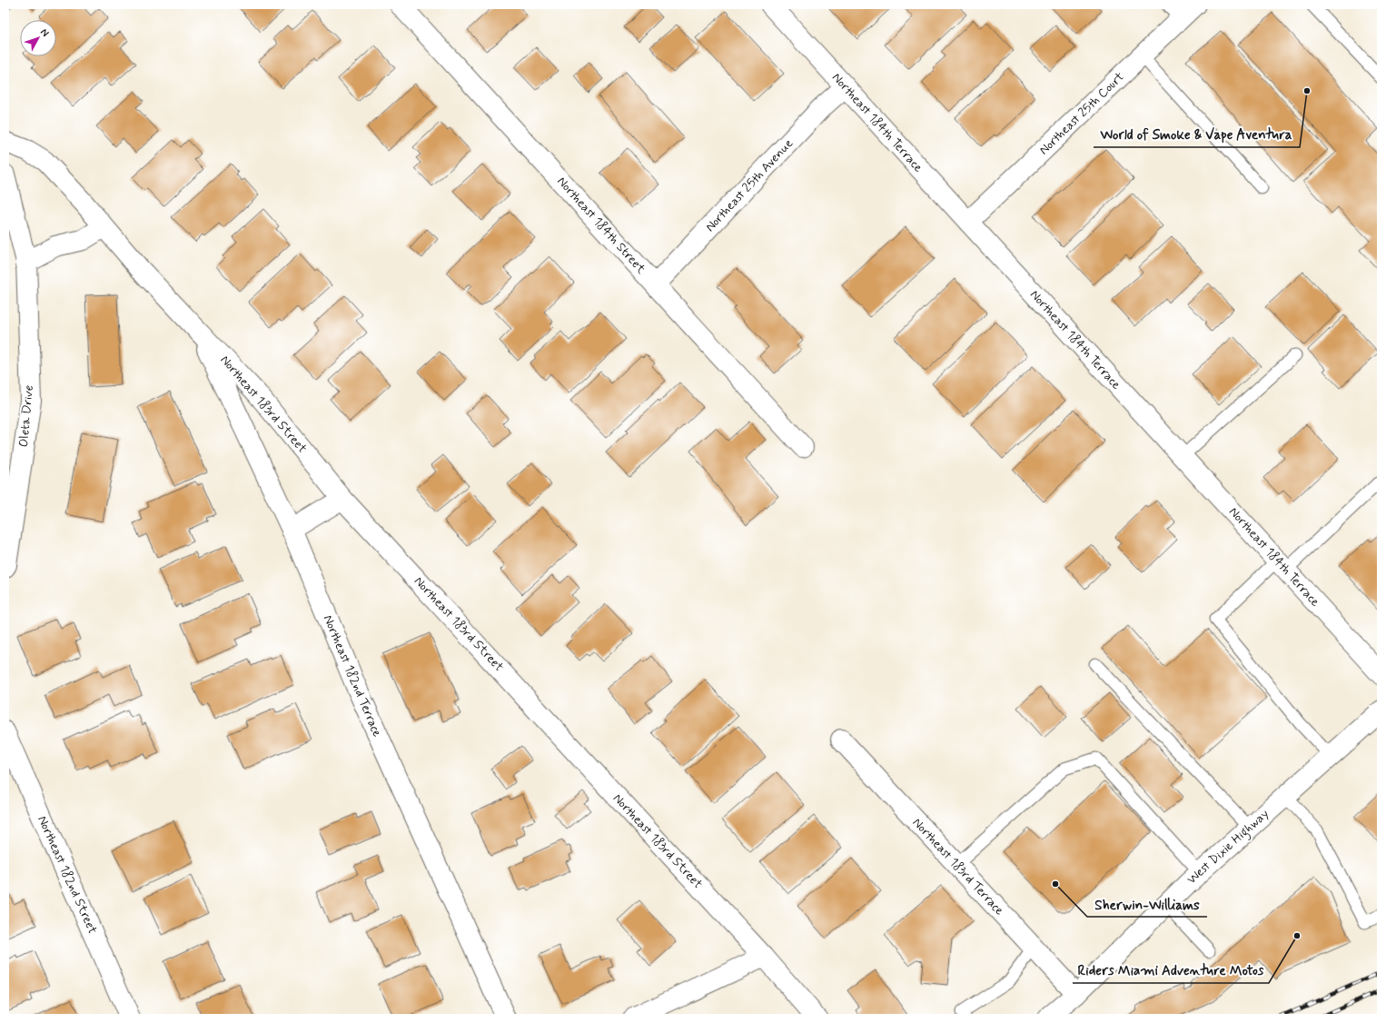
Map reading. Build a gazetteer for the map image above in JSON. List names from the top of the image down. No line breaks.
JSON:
{"streets":{"street":["Northeast 25th Court","Northeast 184th Terrace","Northeast 25th Avenue","Northeast 184th Street","Northeast 183rd Street","Oleta Drive","Northeast 182nd Terrace","West Dixie Highway","Northeast 183rd Terrace","Northeast 182nd Street"]},"crossings":[["Northeast 25th Court","Northeast 184th Terrace"],["Northeast 184th Terrace","Northeast 25th Avenue"],["Northeast 25th Avenue","Northeast 184th Street"],["Northeast 183rd Street","Northeast 182nd Terrace"],["West Dixie Highway","Northeast 183rd Terrace"]],"places":["World of Smoke & Vape Aventura","Sherwin-Williams","Riders Miami Adventure Motos"],"north":"top right"}
